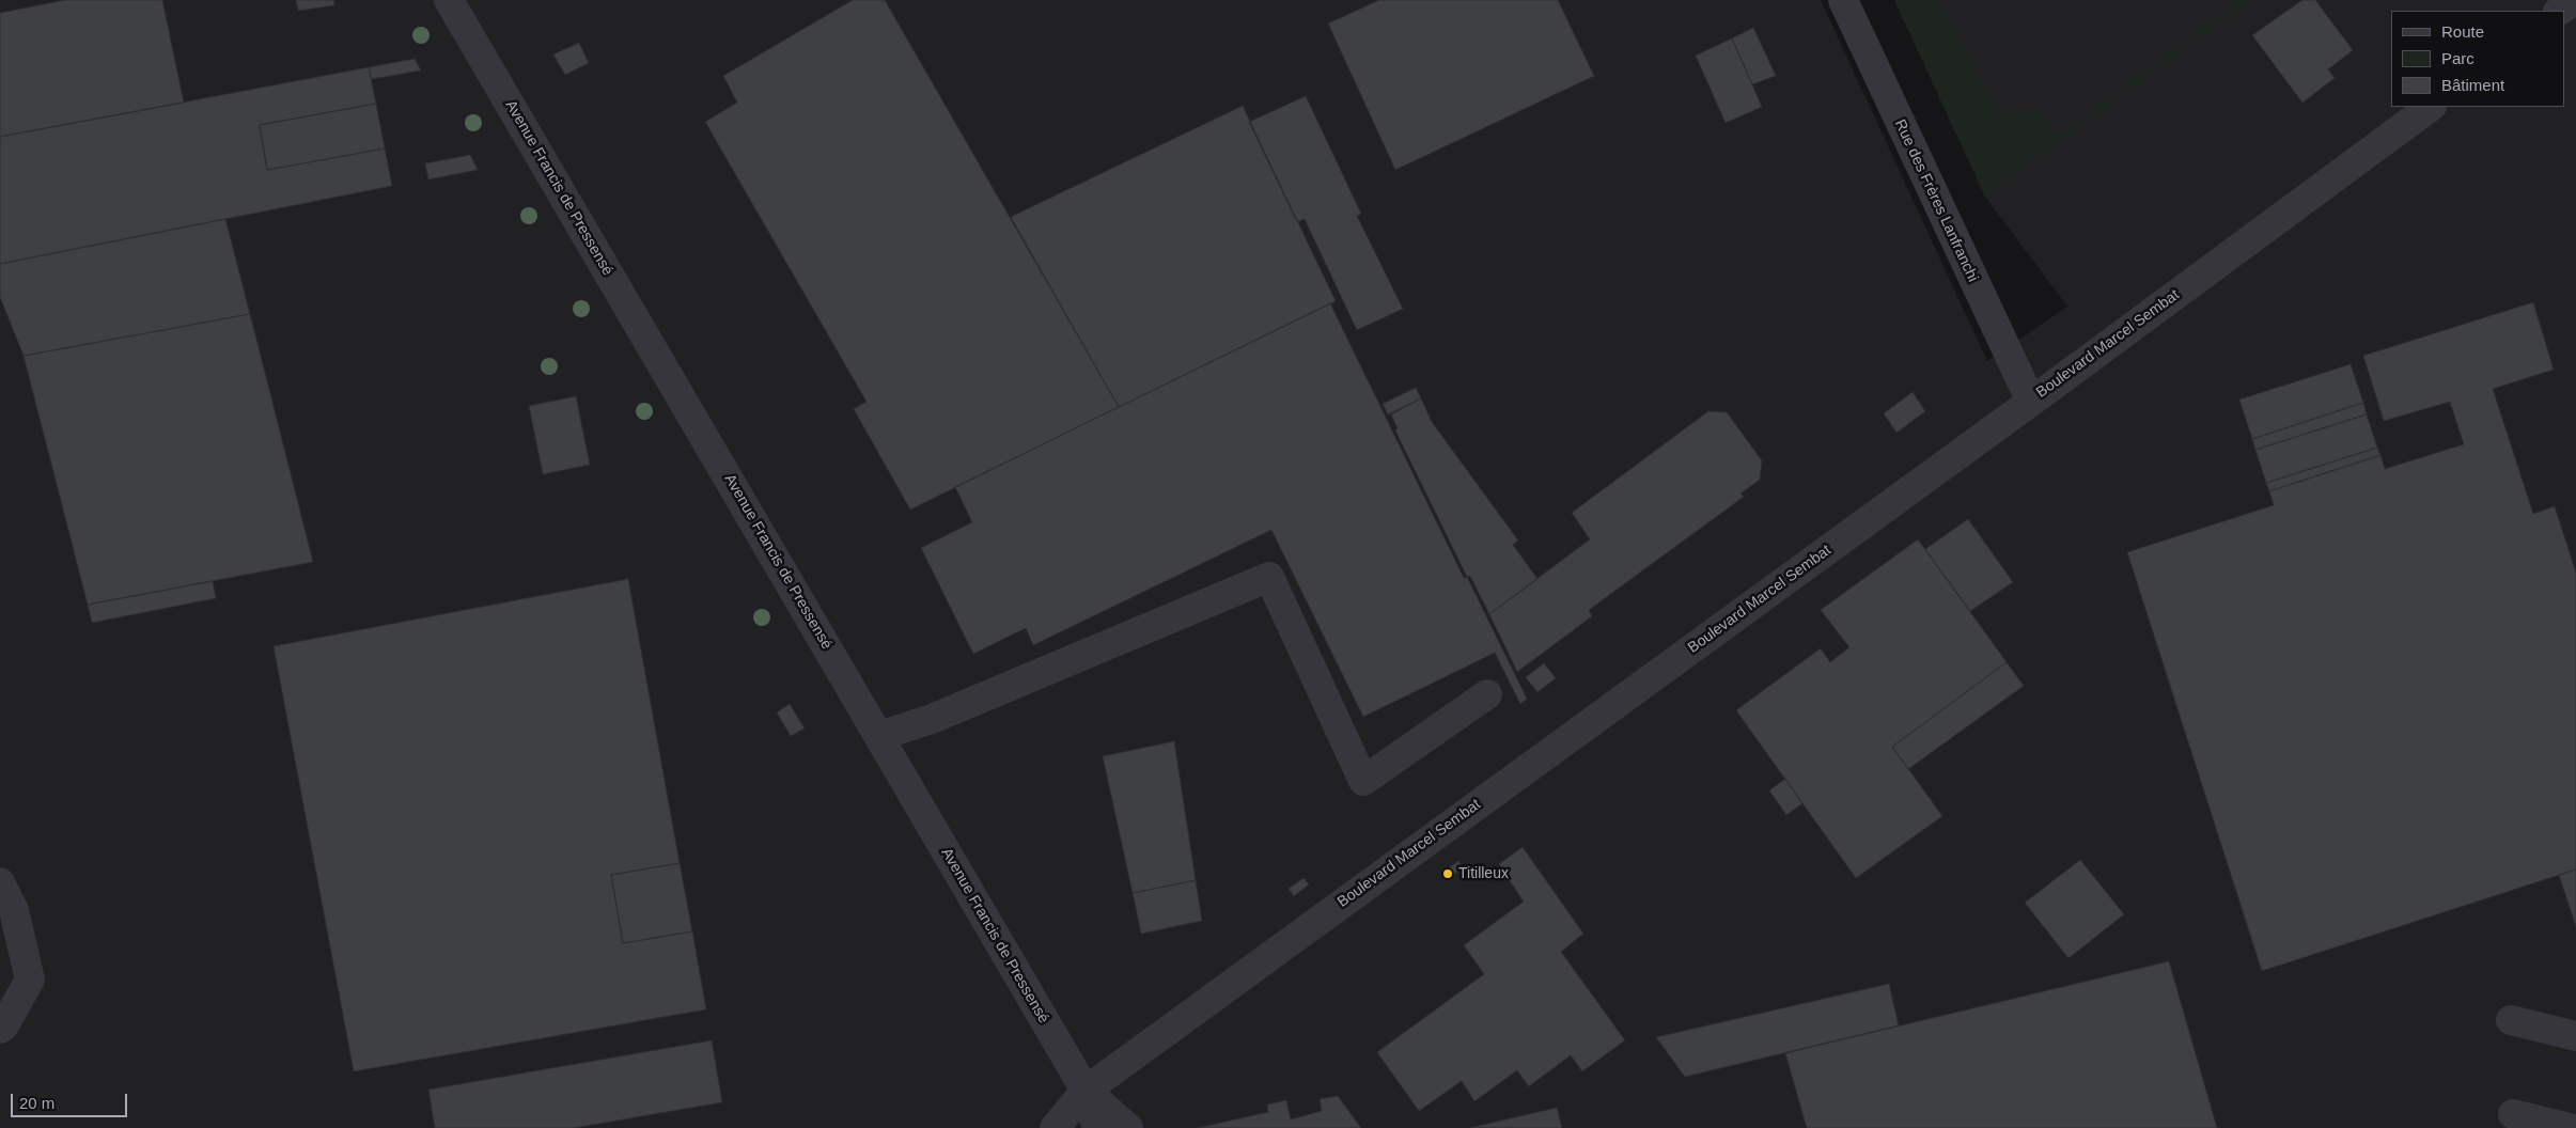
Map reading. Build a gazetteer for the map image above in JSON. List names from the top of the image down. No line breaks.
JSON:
{"streets":{"street":["Avenue Francis de Pressensé","Rue des Frères Lanfranchi","Boulevard Marcel Sembat"]},"crossings":[["Avenue Francis de Pressensé","Boulevard Marcel Sembat"],["Rue des Frères Lanfranchi","Boulevard Marcel Sembat"]],"places":["Titilleux"],"legend":["Route","Parc","Bâtiment"],"scale_bar":"20 m"}
